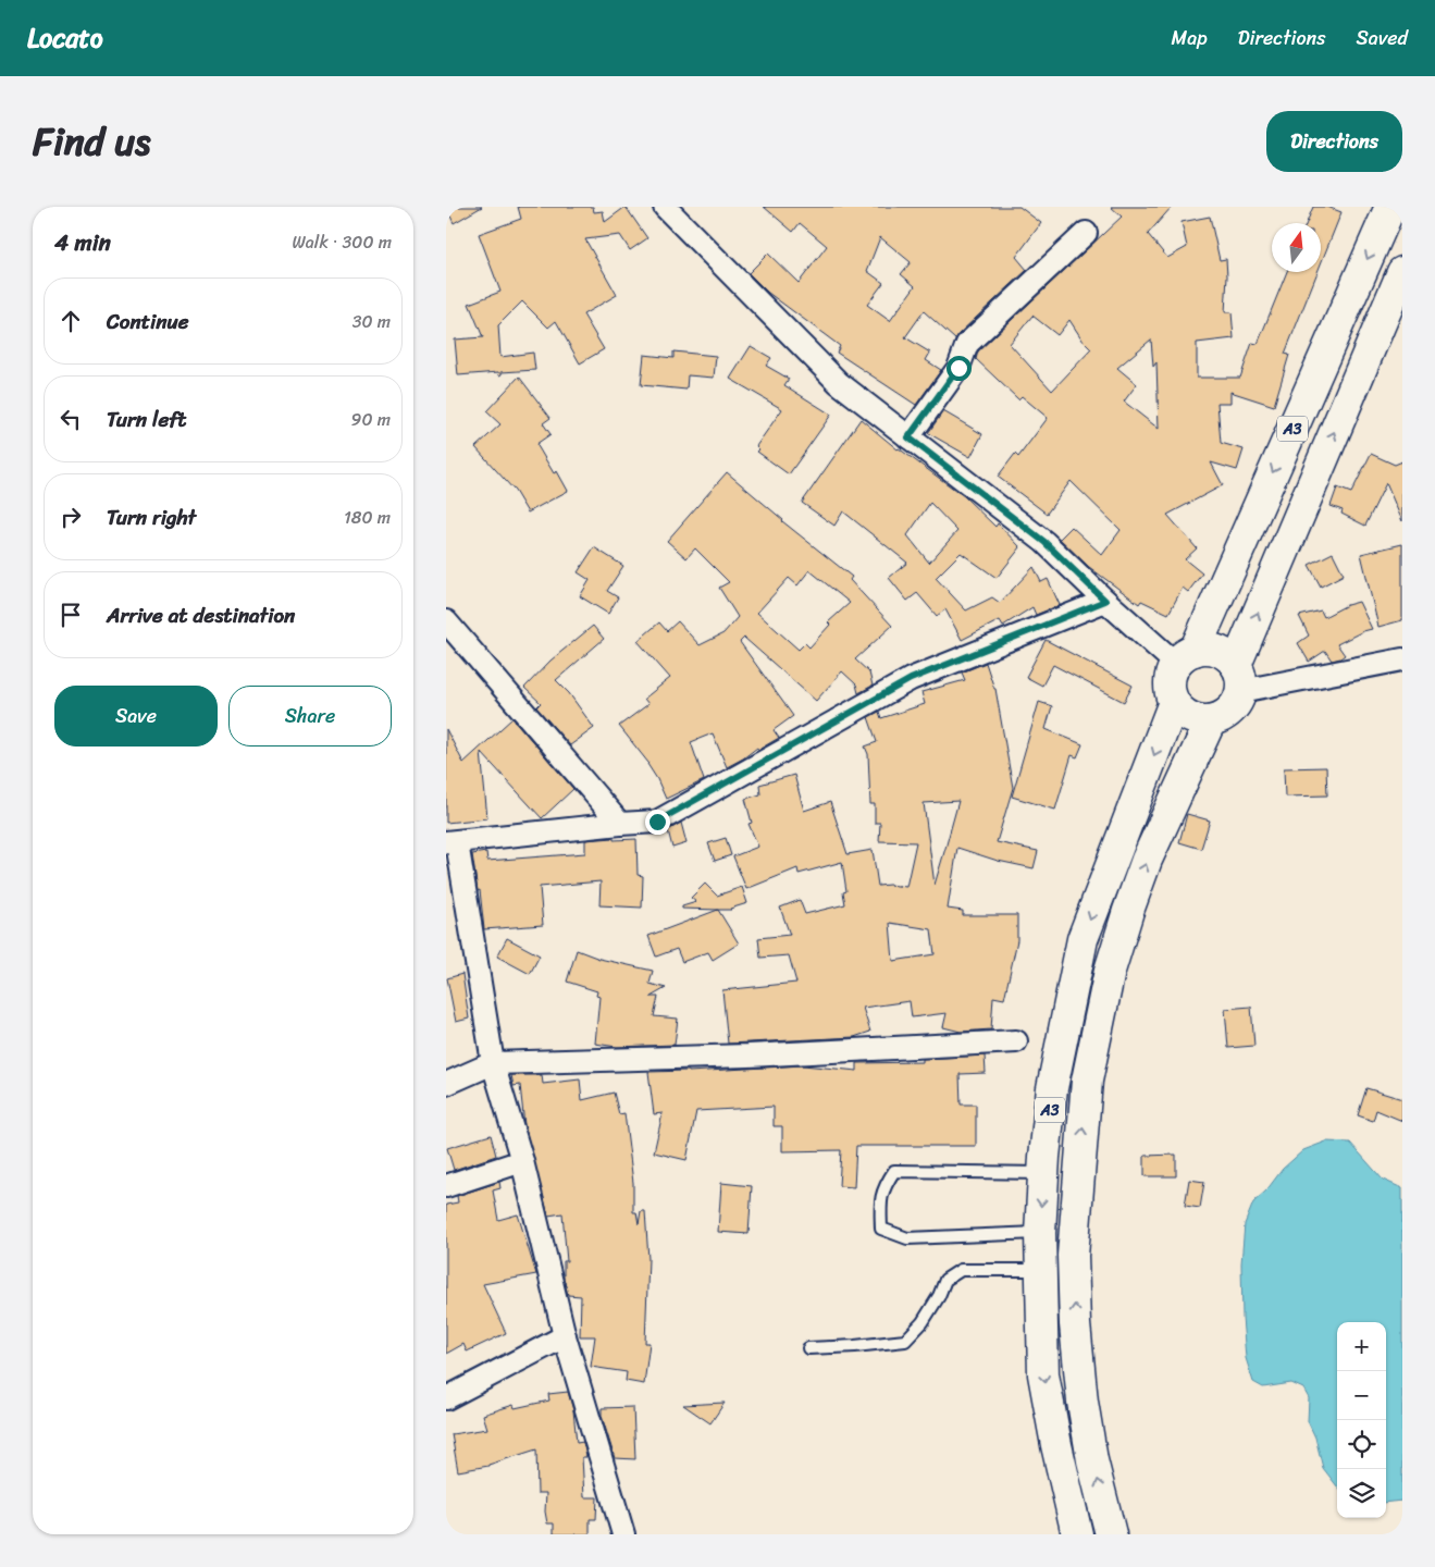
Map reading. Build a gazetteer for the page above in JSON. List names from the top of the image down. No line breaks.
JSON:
{"streets":{"highway":["A3"]},"north":"top","page":{"header":"Locato","nav":["Map","Directions","Saved"],"title":"Find us","buttons":["Directions",["Save","Share"]],"heading":["4 min","Walk · 300 m"],"list":[["Continue","30 m"],["Turn left","90 m"],["Turn right","180 m"],"Arrive at destination"],"map_buttons":["+","−"]}}
